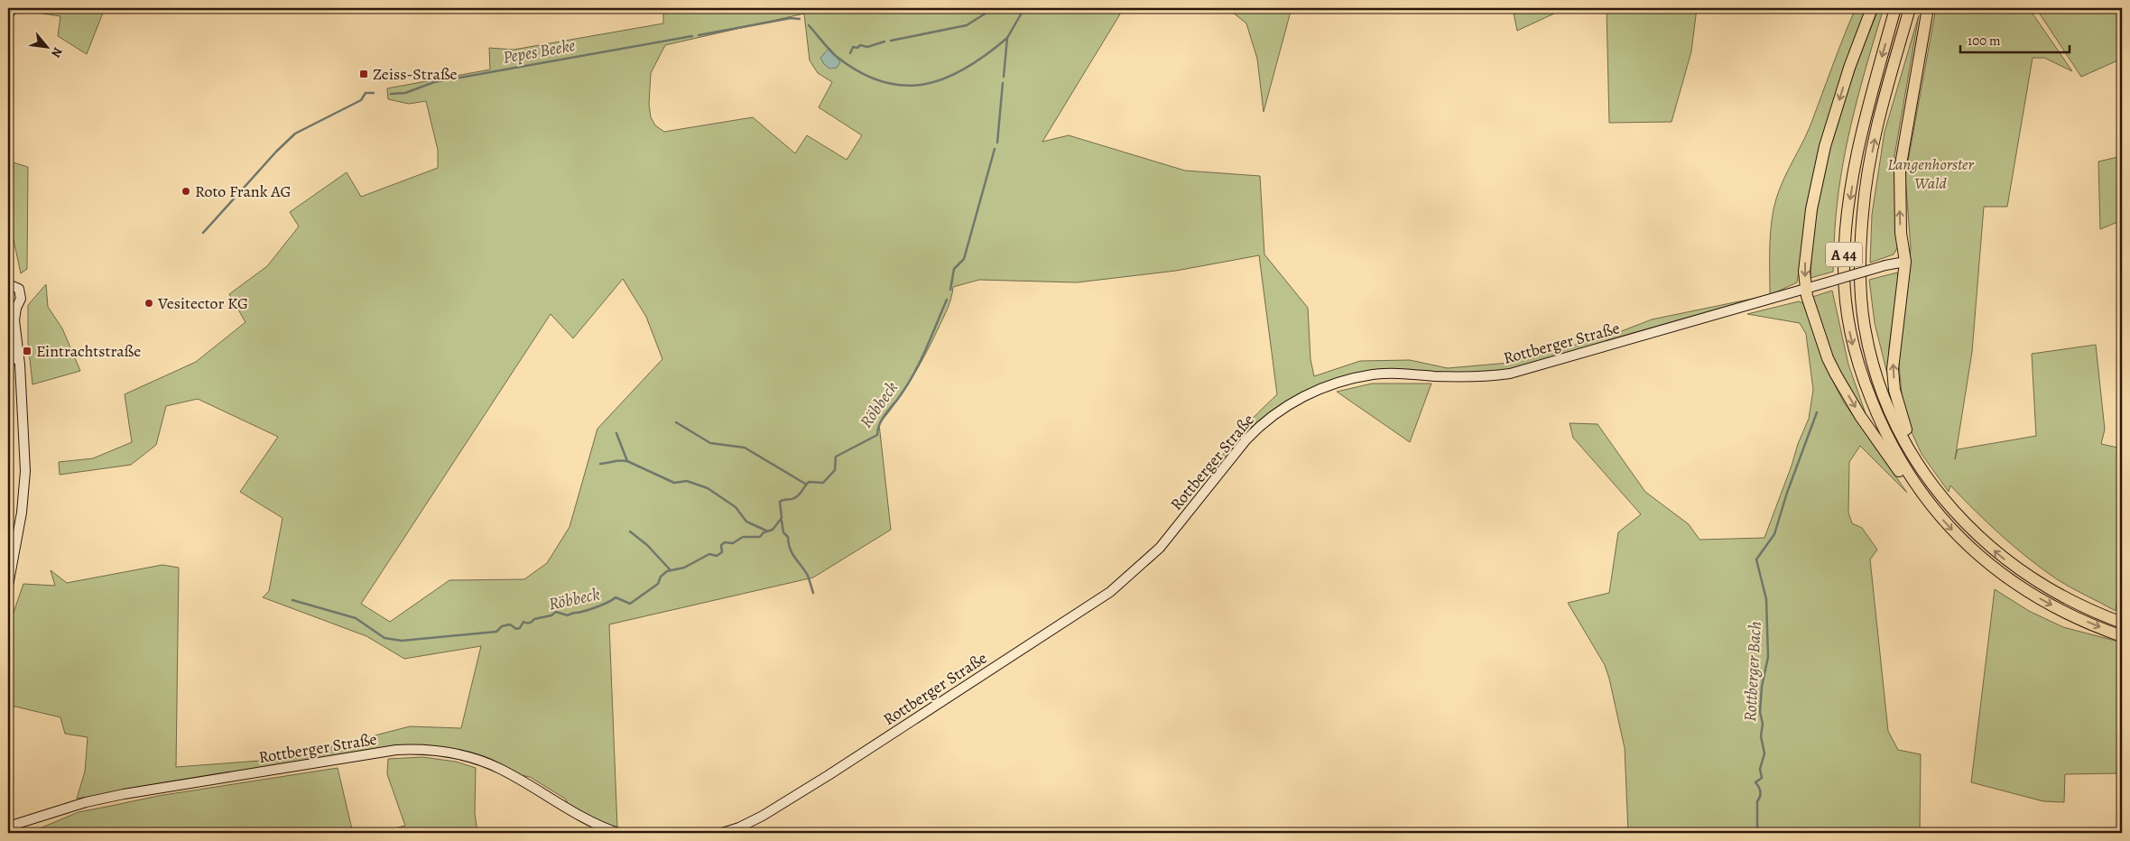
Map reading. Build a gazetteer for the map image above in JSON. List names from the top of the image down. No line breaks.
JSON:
{"streets":{"highway":["A 44"],"main road":["Rottberger Straße"]},"water":["Pepes Beeke","Röbbeck","Rottberger Bach"],"parks":["Langenhorster Wald"],"places":{"transit":["Zeiss-Straße","Eintrachtstraße"],"other":["Roto Frank AG","Vesitector KG"]},"scale_bar":"100 m","north":"bottom right"}
